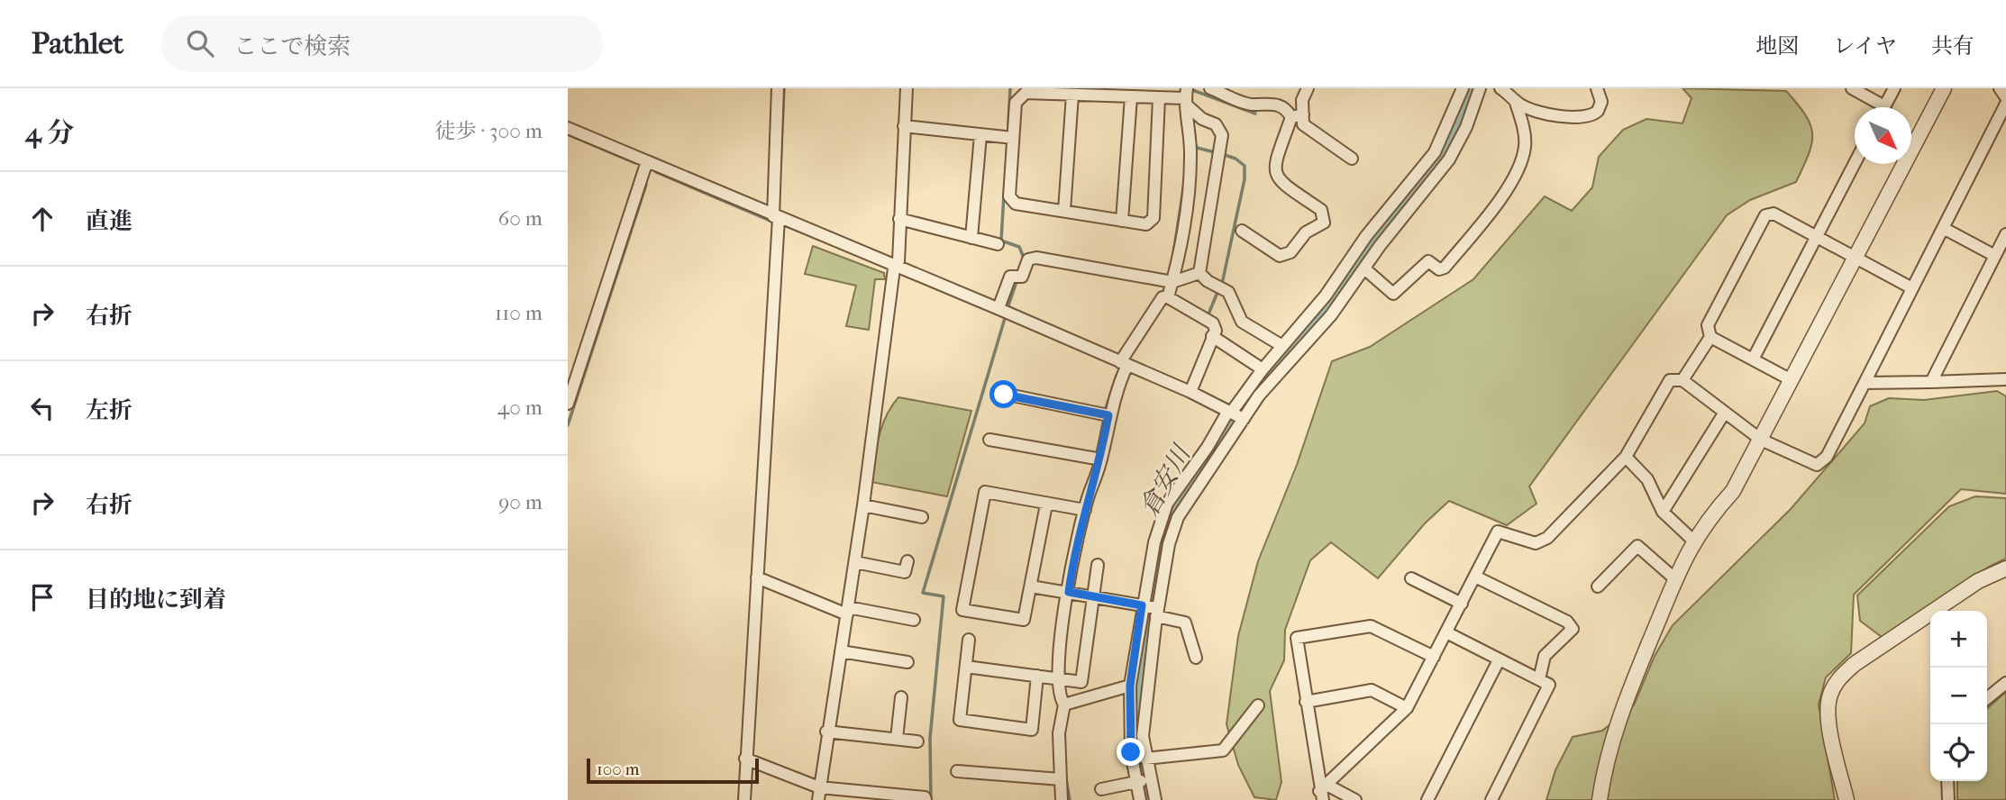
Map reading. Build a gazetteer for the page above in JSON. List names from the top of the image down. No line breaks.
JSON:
{"water":["倉安川"],"scale_bar":"100 m","north":"bottom right","page":{"header":"Pathlet","search":"ここで検索","nav":["地図","レイヤ","共有"],"heading":["4 分","徒歩 · 300 m"],"list":[["直進","60 m"],["右折","110 m"],["左折","40 m"],["右折","90 m"],"目的地に到着"],"map_buttons":["+","−"],"scale":"100 m"}}
